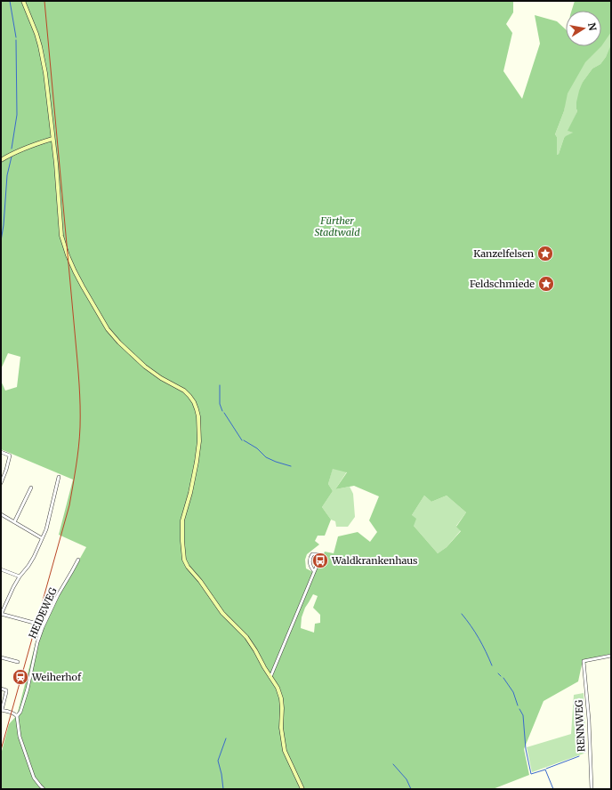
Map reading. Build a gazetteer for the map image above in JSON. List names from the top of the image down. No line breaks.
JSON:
{"streets":{"street":["HEIDEWEG","RENNWEG"]},"parks":["Fürther Stadtwald"],"places":{"place":["Kanzelfelsen","Feldschmiede"],"bus stop":["Waldkrankenhaus"],"station":["Weiherhof"]},"north":"right"}
